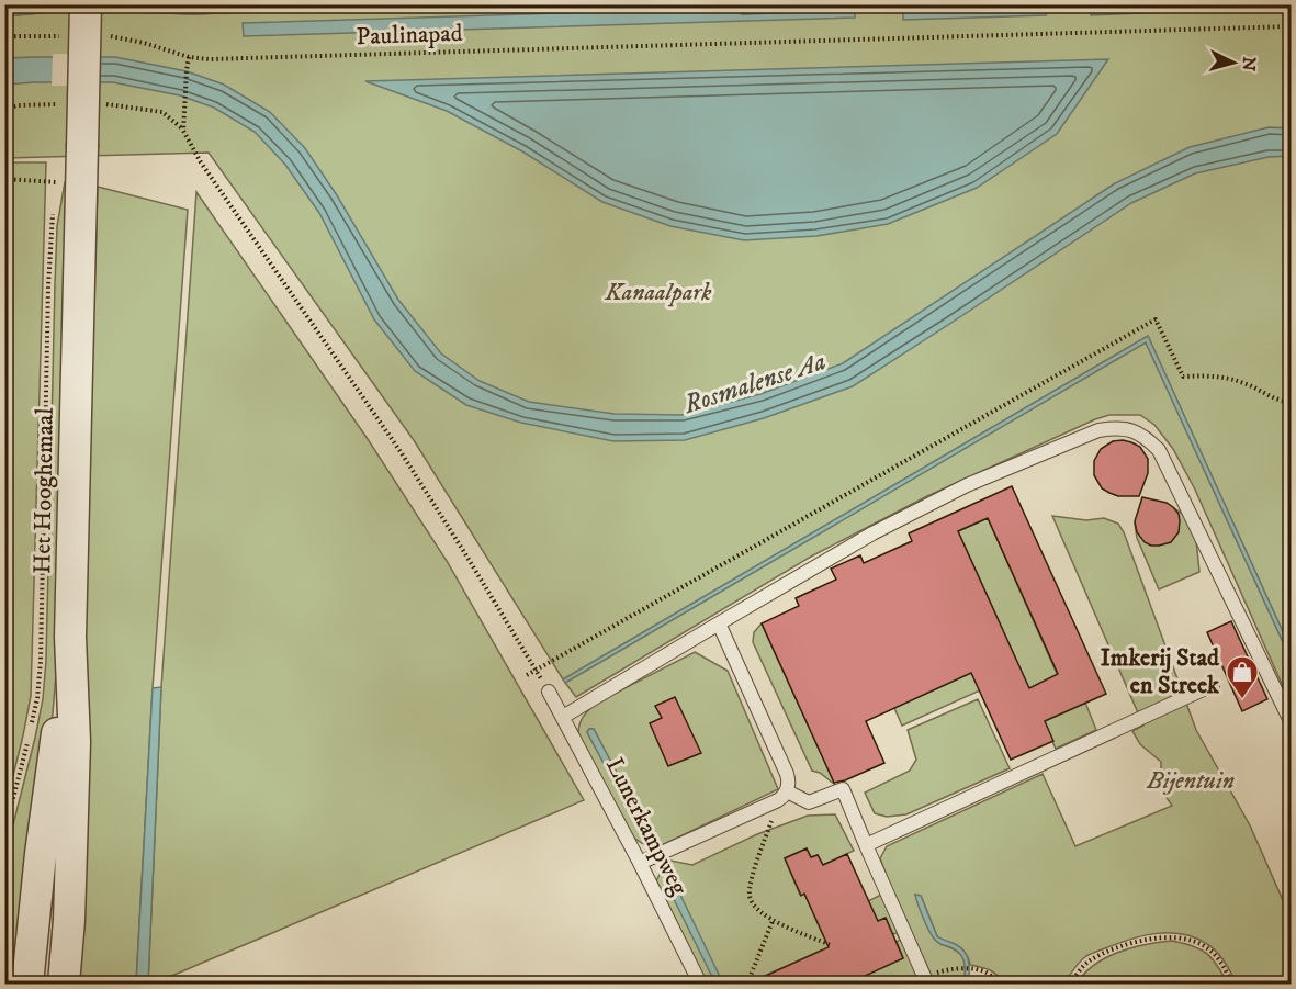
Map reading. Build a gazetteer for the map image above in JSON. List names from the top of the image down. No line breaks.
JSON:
{"streets":{"street":["Het Hooghemaal"],"lane":["Lunerkampweg"],"path":["Paulinapad"]},"water":["Rosmalense Aa"],"parks":["Kanaalpark","Bijentuin"],"places":{"shop":["Imkerij Stad en Streek"]},"north":"right"}
